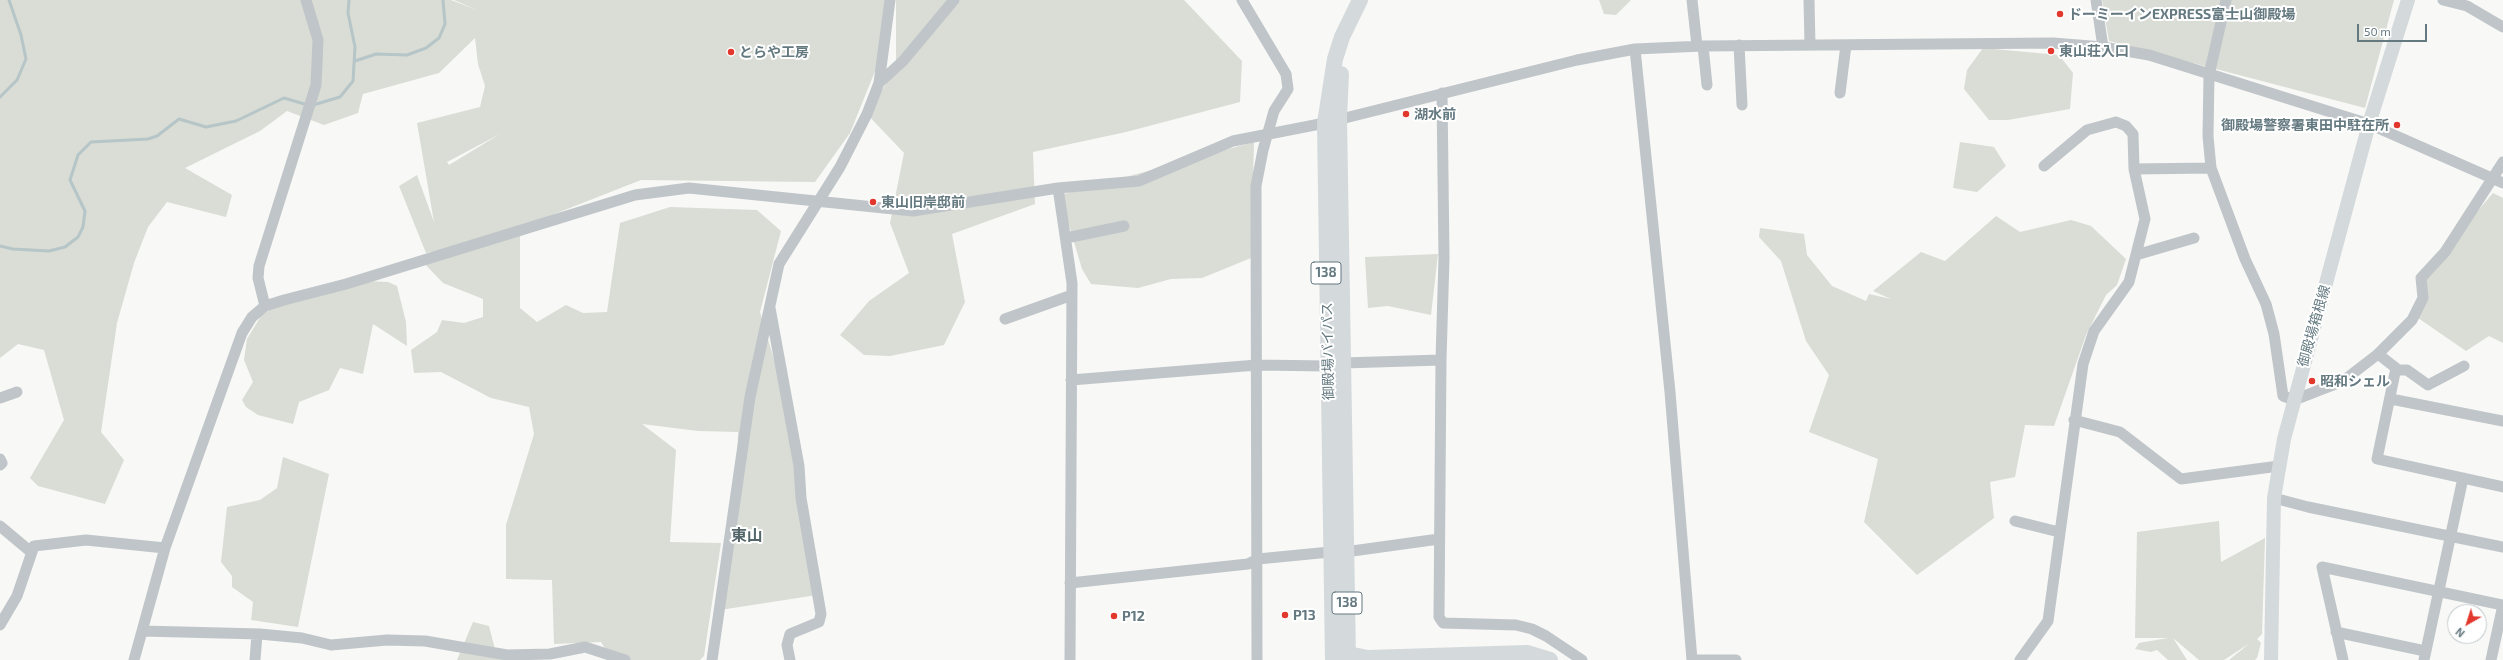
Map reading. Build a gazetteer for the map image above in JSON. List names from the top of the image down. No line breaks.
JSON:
{"streets":{"highway":["138","御殿場バイパス"],"main road":["御殿場箱根線"]},"districts":["東山"],"places":["ドーミーインEXPRESS富士山御殿場","東山荘入口","とらや工房","湖水前","御殿場警察署東田中駐在所","東山旧岸邸前","昭和シェル","P13","P12"],"scale_bar":"50 m","north":"bottom left"}
